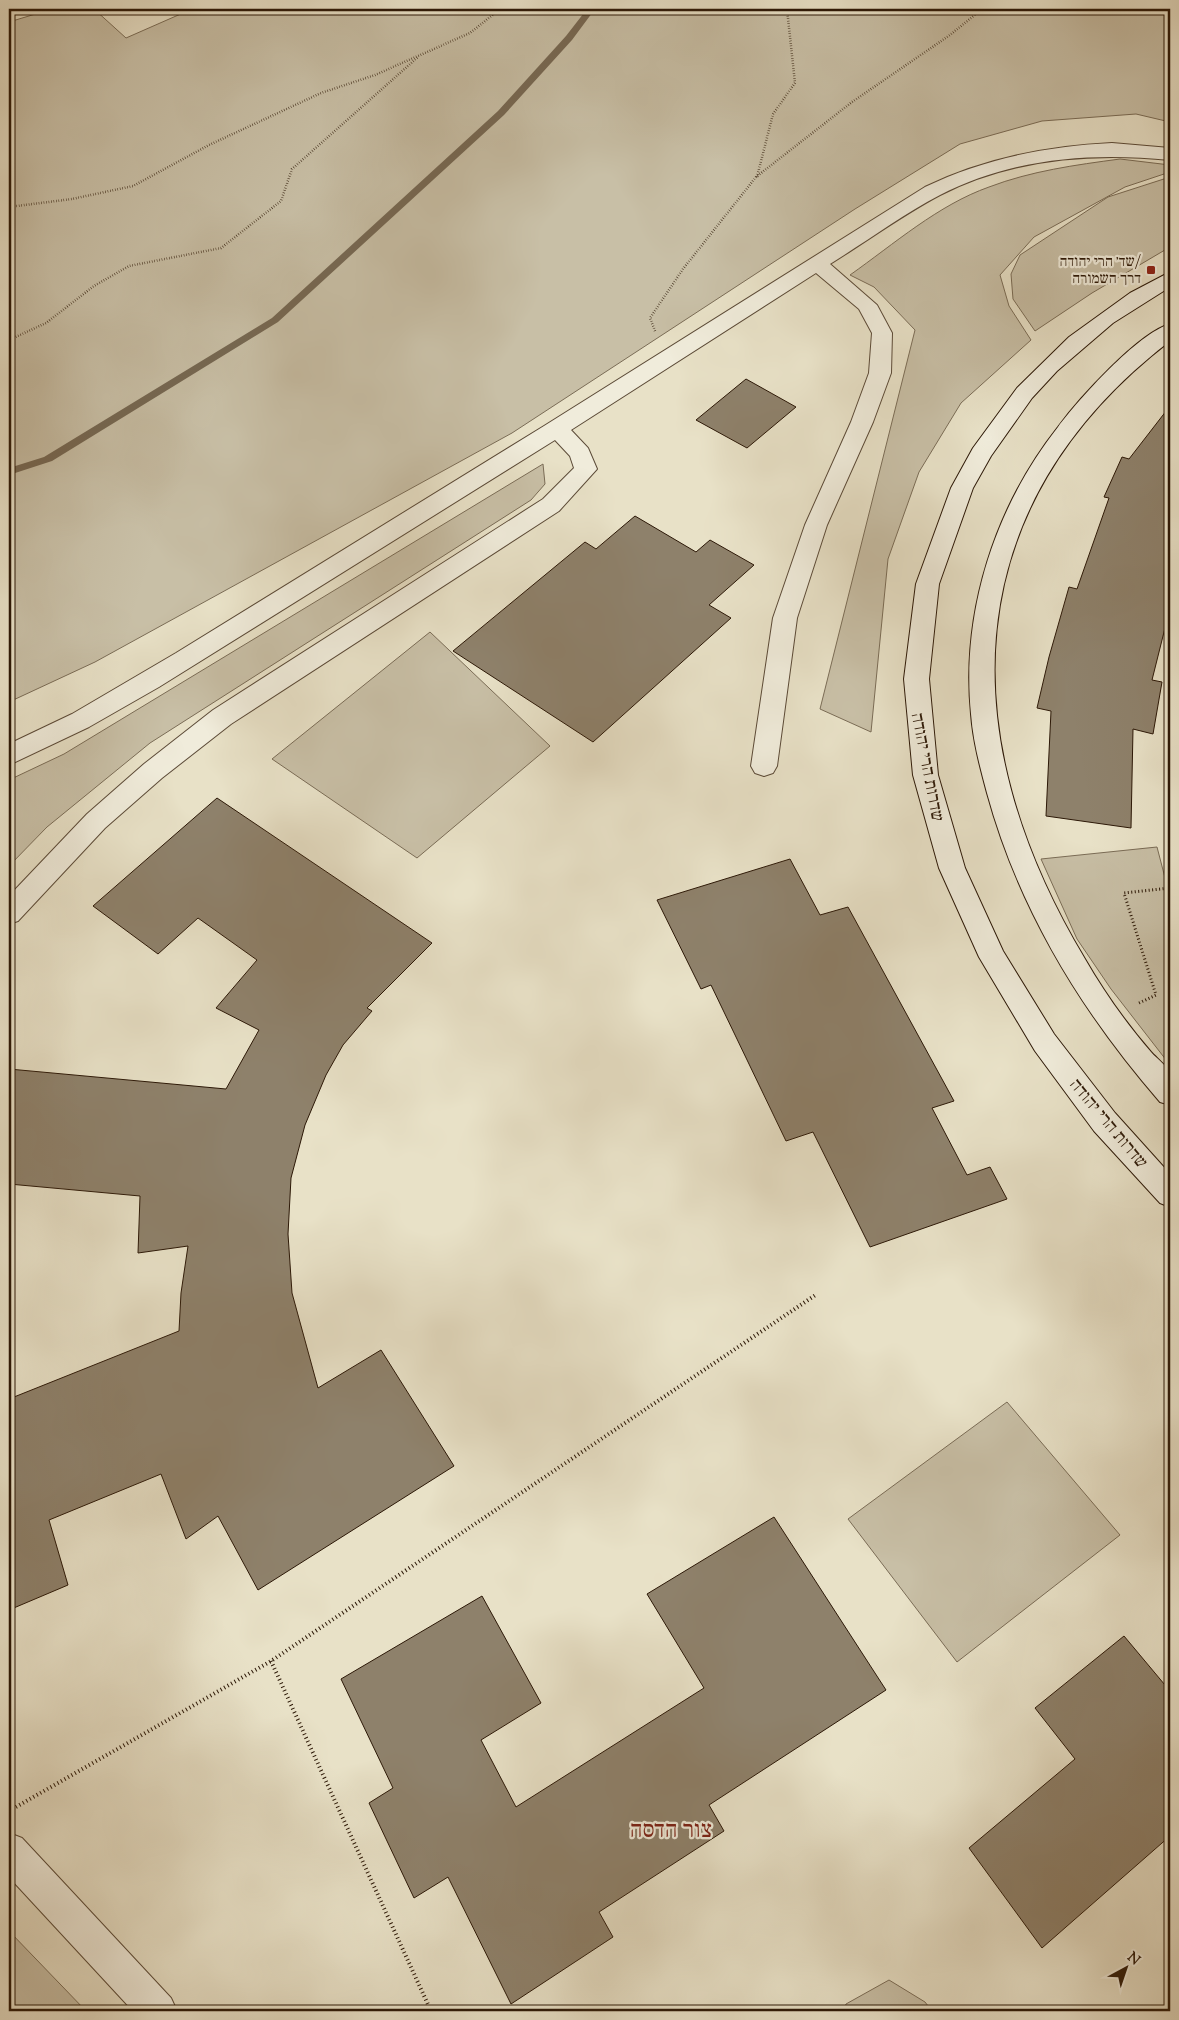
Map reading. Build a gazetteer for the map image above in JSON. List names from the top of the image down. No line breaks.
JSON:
{"streets":{"street":["שדרות הרי יהודה"]},"districts":["צור הדסה"],"places":{"transit":["שד׳ הרי יהודה/ דרך השמורה"]},"north":"top right"}
